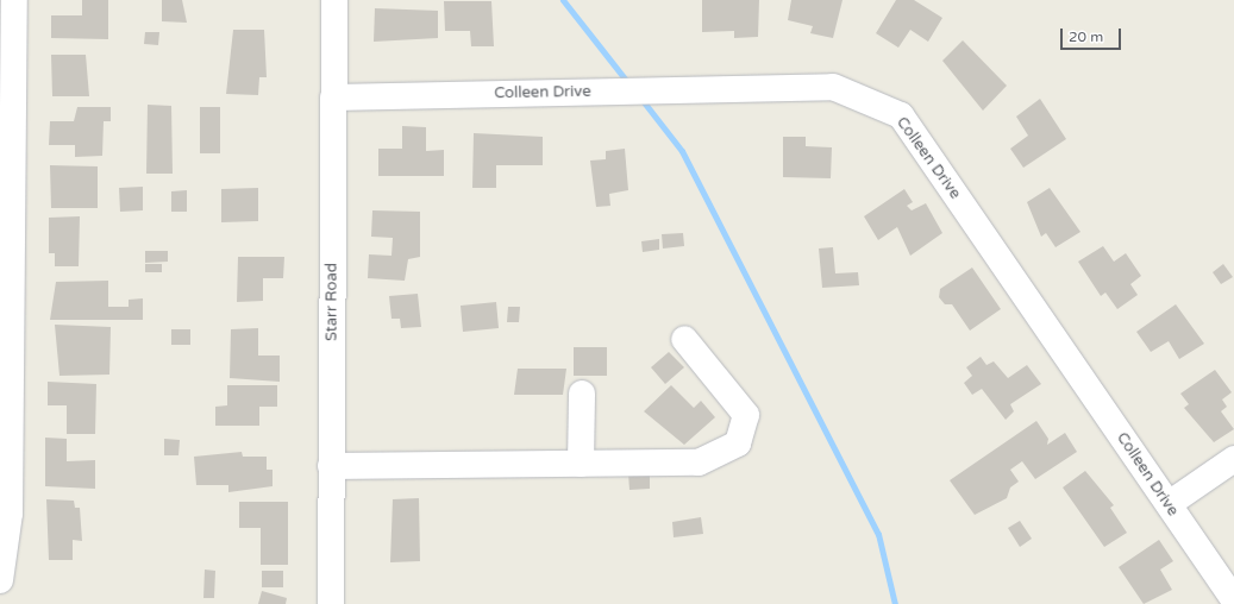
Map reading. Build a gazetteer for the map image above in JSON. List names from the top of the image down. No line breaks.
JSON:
{"streets":{"street":["Colleen Drive","Starr Road"]},"crossings":[["Colleen Drive","Starr Road"]],"scale_bar":"20 m"}
